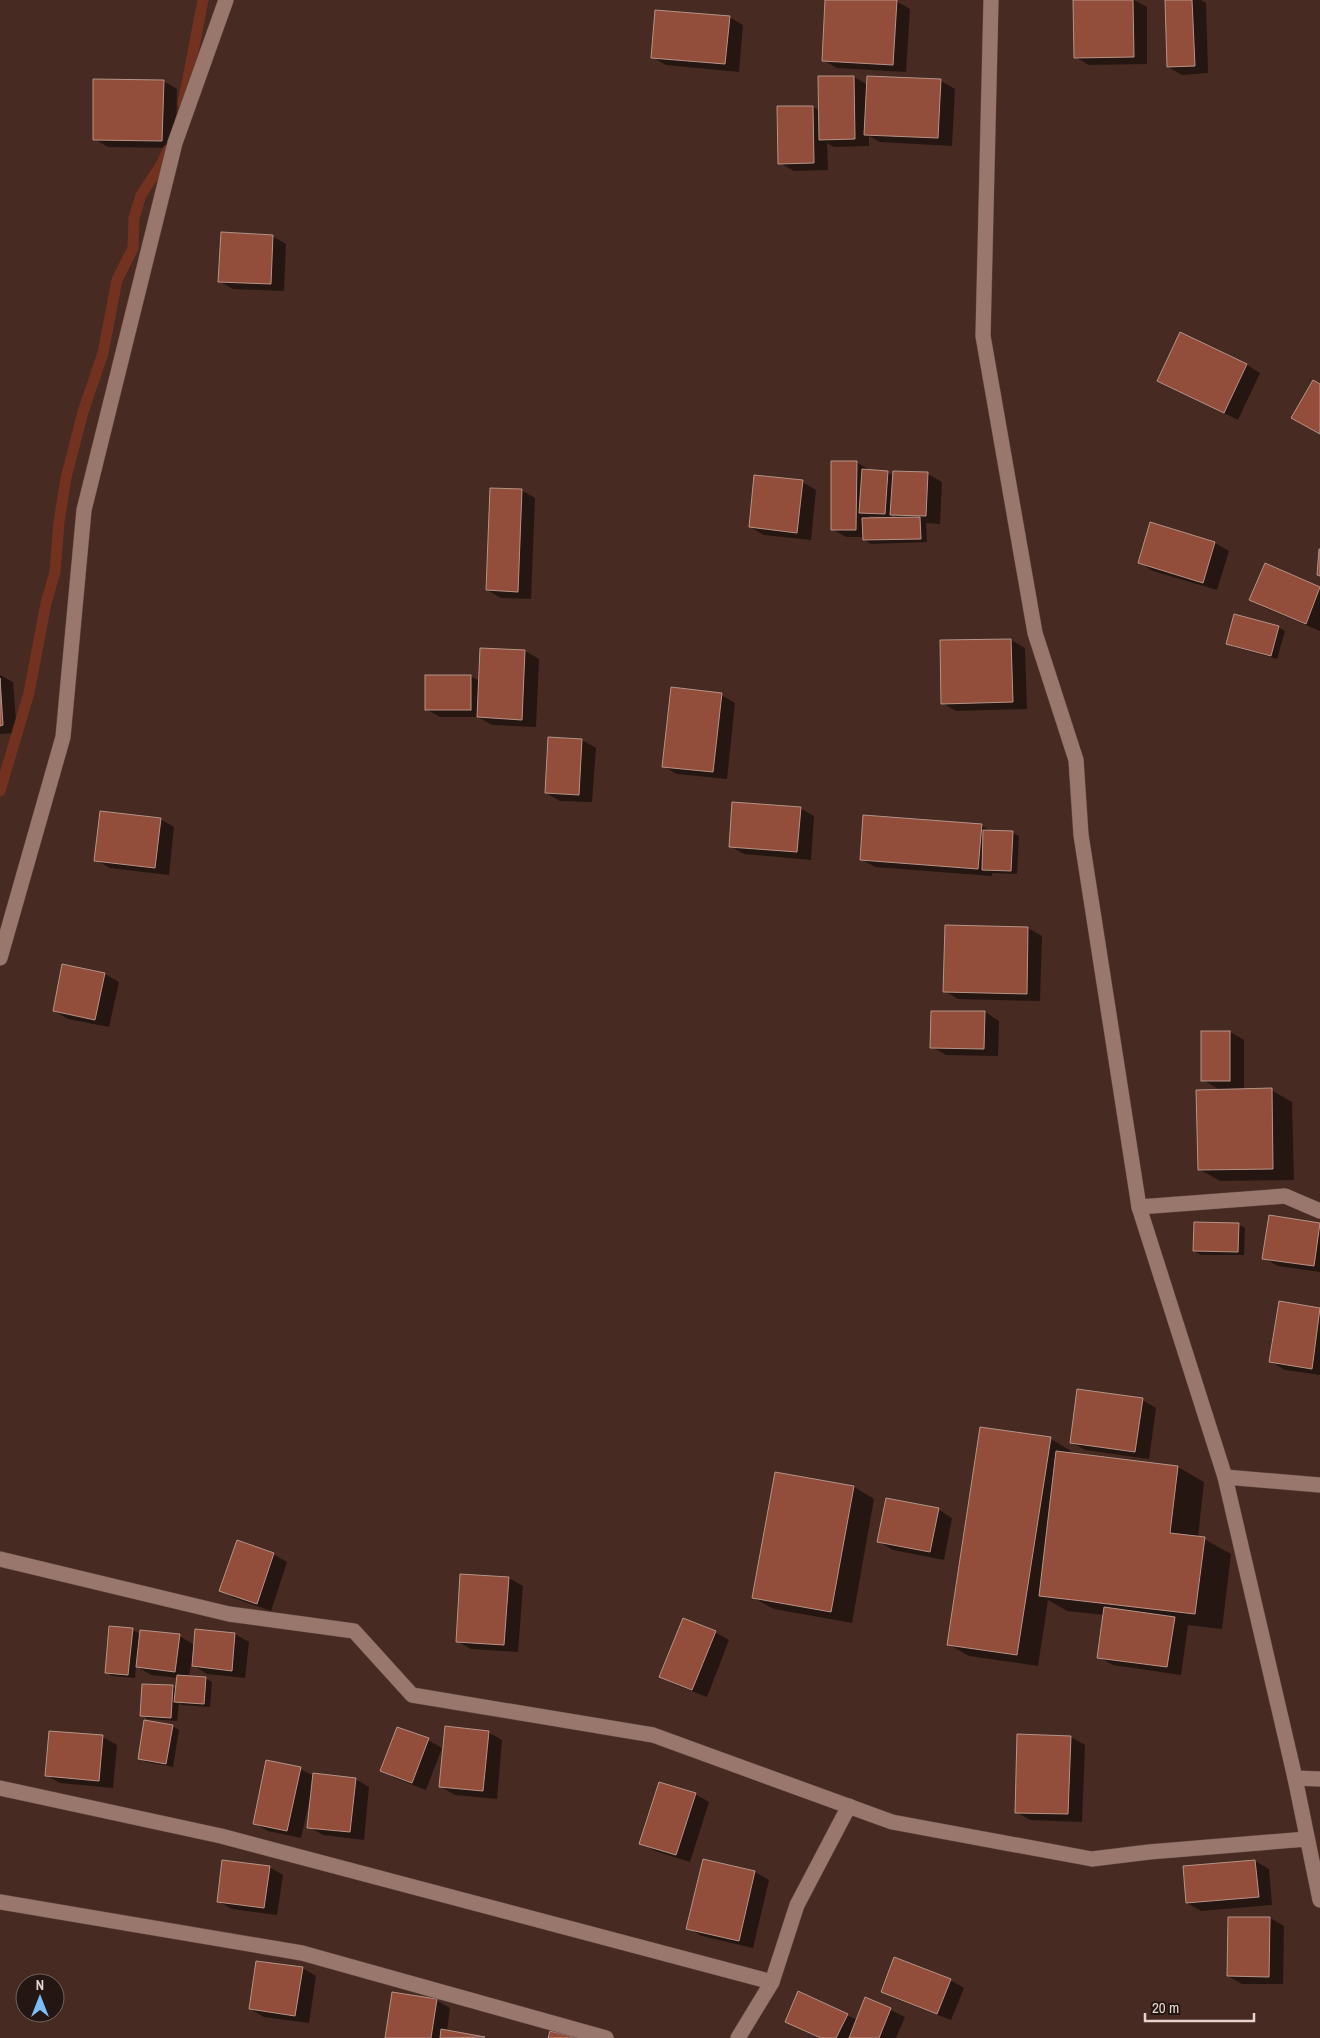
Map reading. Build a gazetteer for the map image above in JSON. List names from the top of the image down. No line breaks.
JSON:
{"scale_bar":"20 m","north":"top"}
